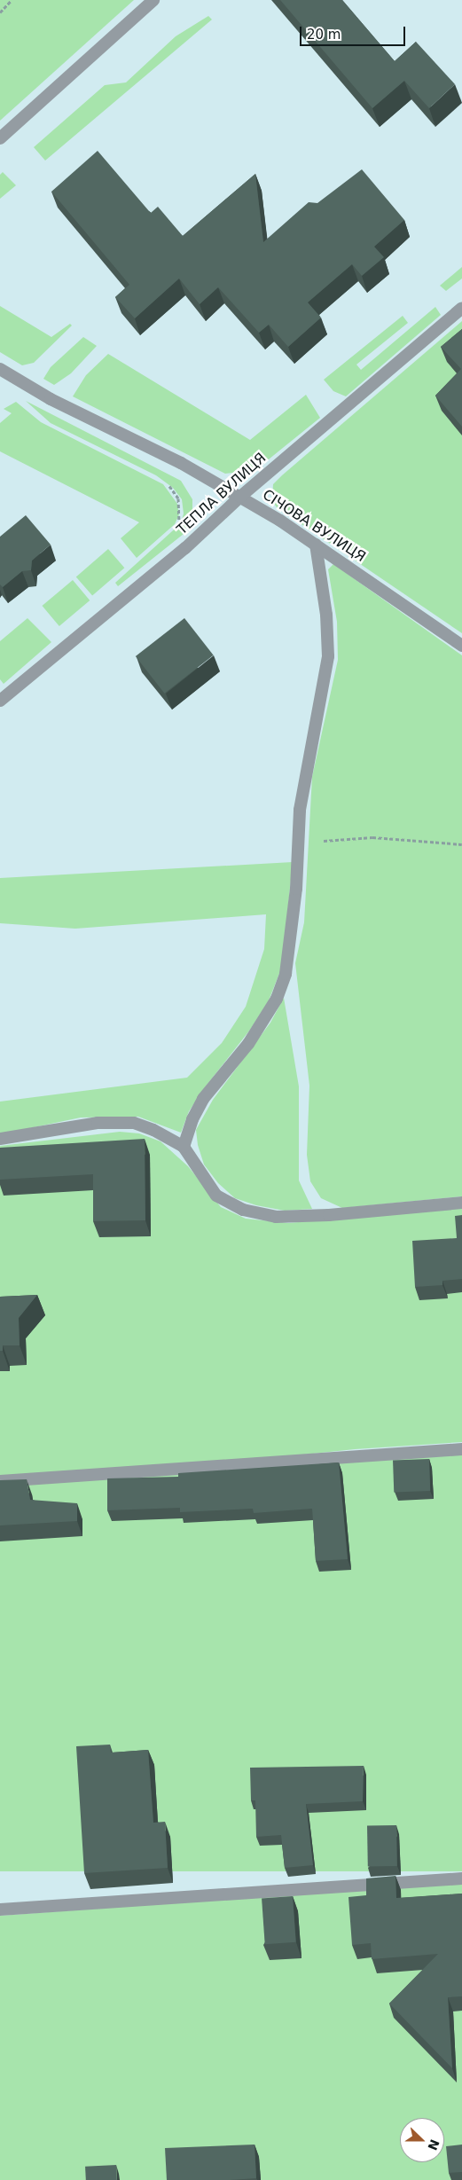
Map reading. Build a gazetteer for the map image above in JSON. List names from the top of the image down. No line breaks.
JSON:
{"streets":{"street":["ТЕПЛА ВУЛИЦЯ","СІЧОВА ВУЛИЦЯ"]},"crossings":[["ТЕПЛА ВУЛИЦЯ","СІЧОВА ВУЛИЦЯ"]],"scale_bar":"20 m","north":"right"}
